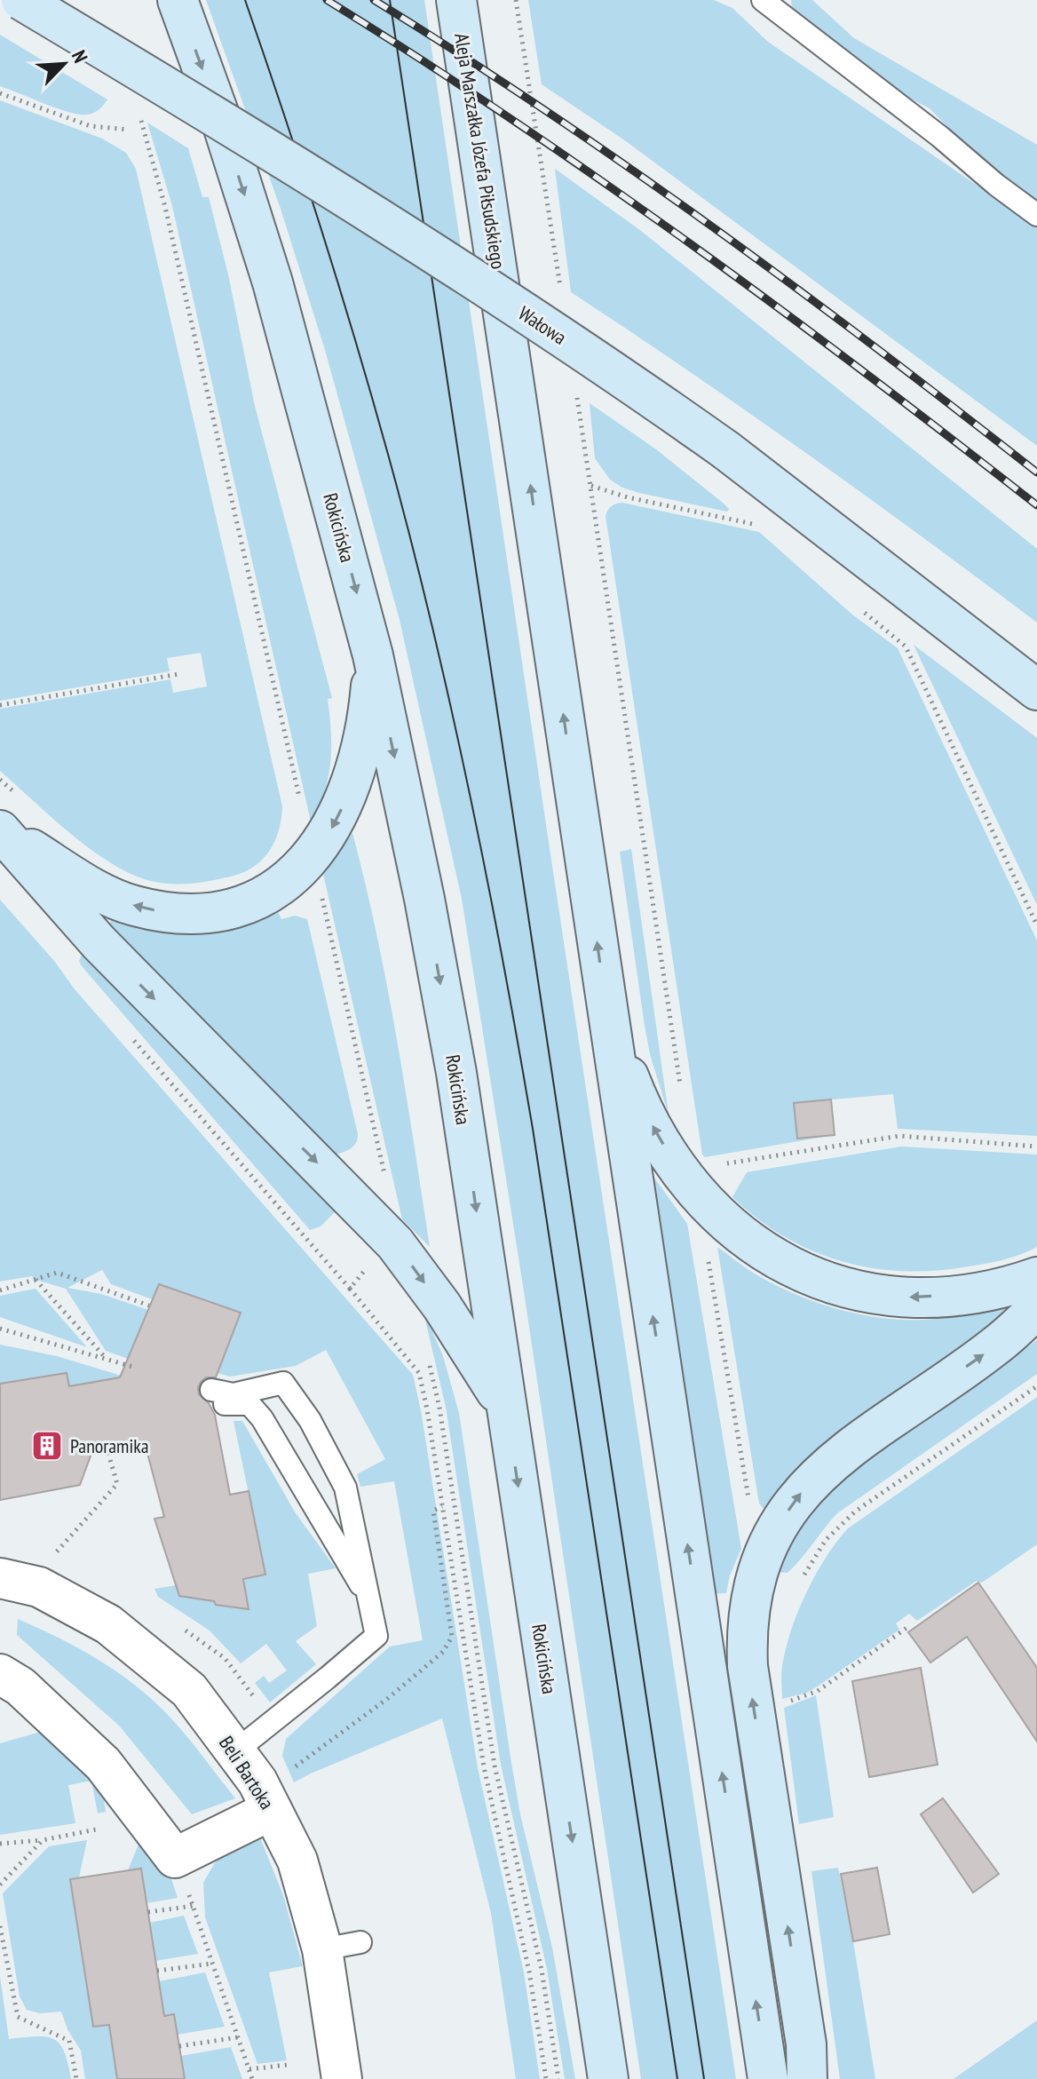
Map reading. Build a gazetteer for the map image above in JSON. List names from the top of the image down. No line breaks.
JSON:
{"streets":{"main road":["Aleja Marszałka Józefa Piłsudskiego","Wałowa","Rokicińska"],"street":["Beli Bartoka"]},"one_way":["Aleja Marszałka Józefa Piłsudskiego"],"places":{"building":["Panoramika"]},"north":"top right"}
